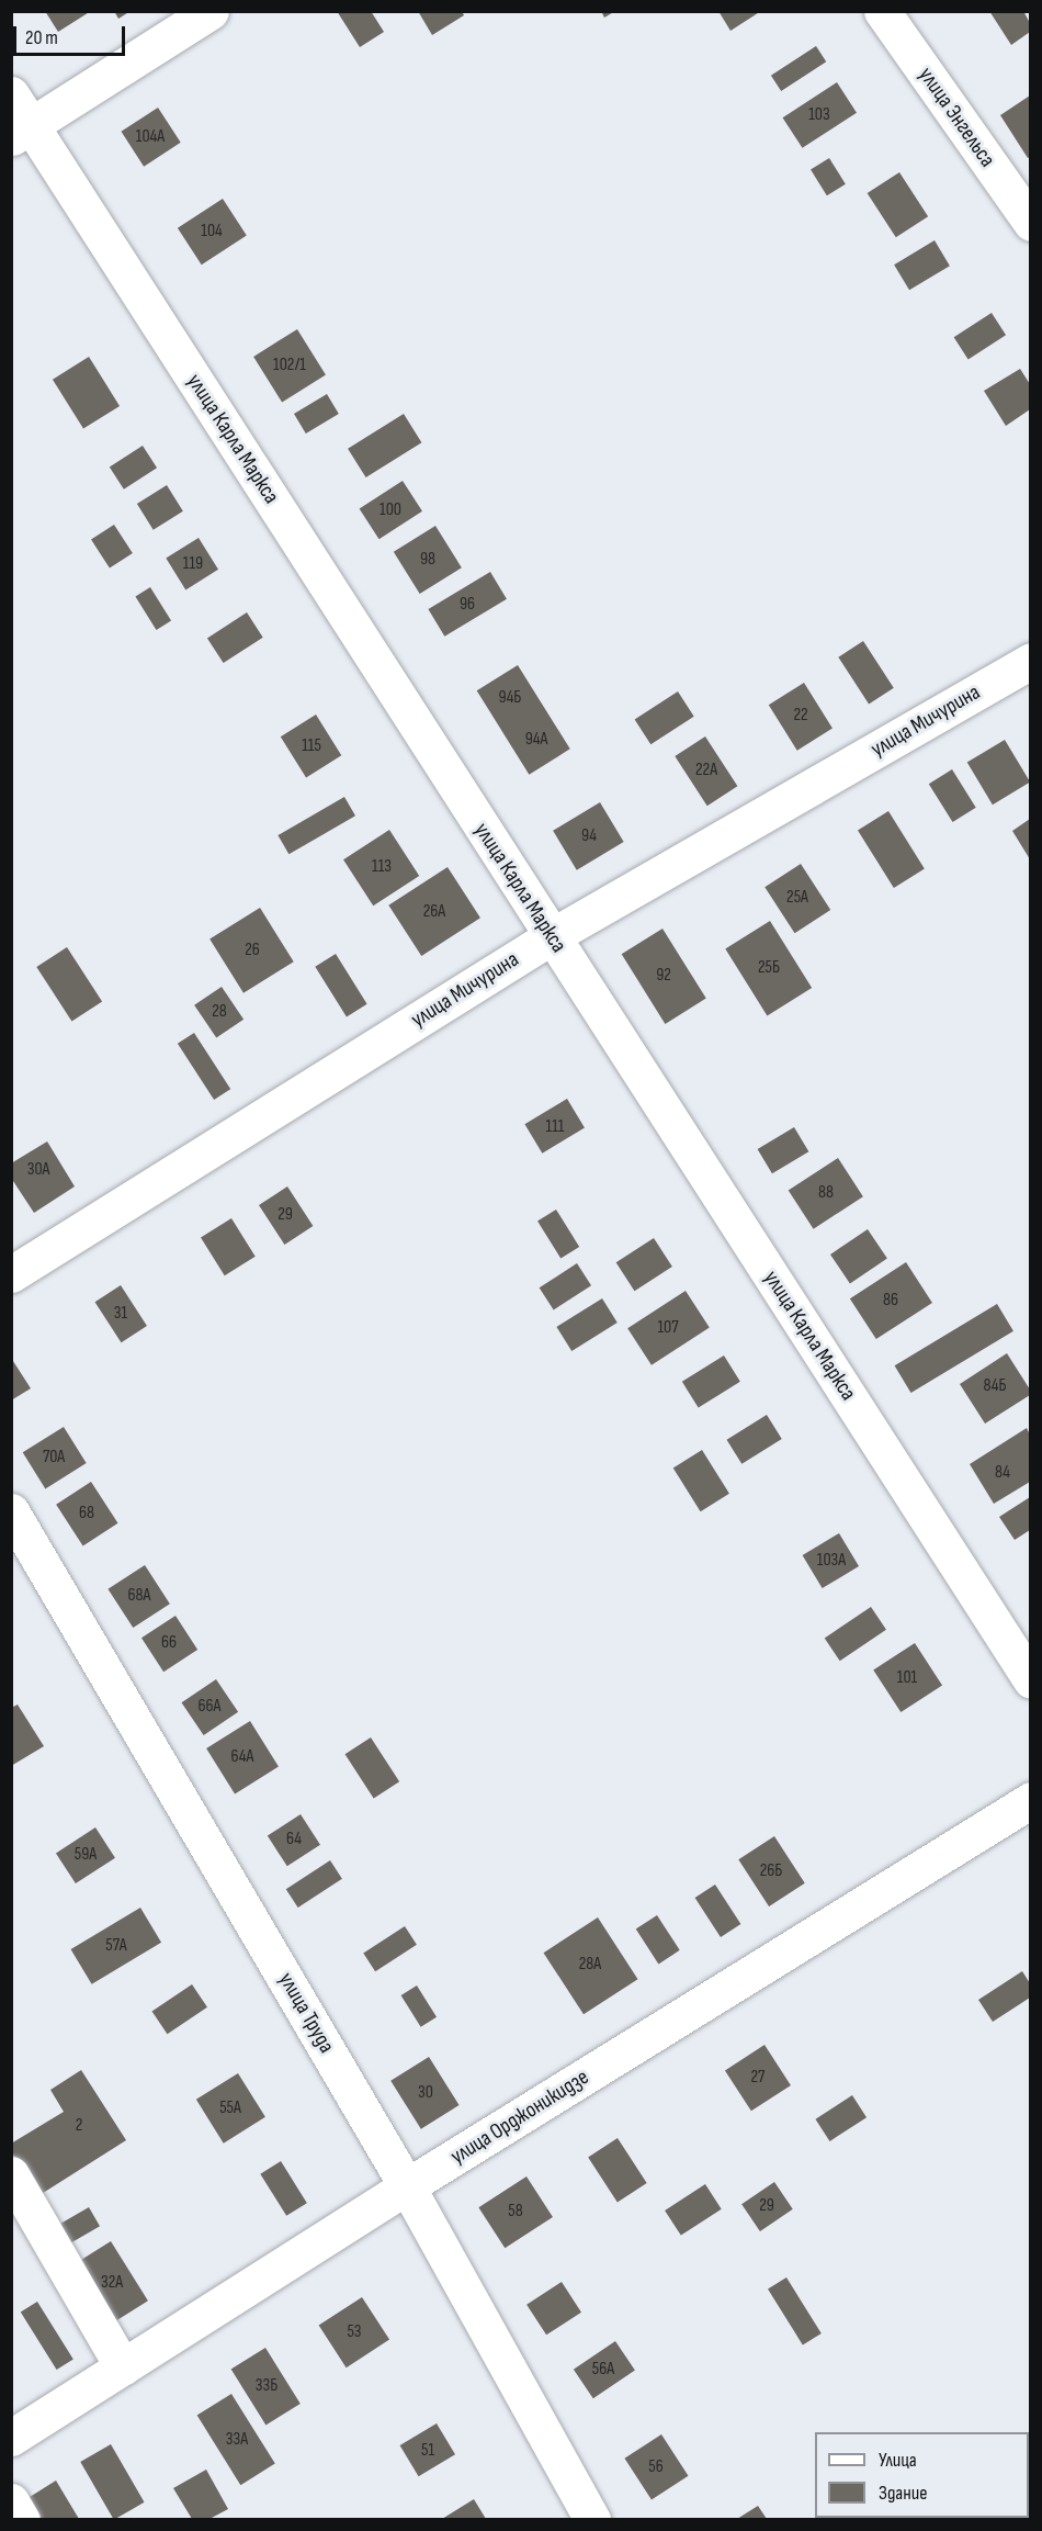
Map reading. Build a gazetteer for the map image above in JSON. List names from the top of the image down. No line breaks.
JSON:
{"streets":{"street":["улица Энгельса","улица Карла Маркса","улица Мичурина","улица Труда","улица Орджоникидзе"]},"crossings":[["улица Карла Маркса","улица Мичурина"],["улица Труда","улица Орджоникидзе"]],"house_numbers":["103","104А","104","102/1","100","98","119","96","94Б","22","94А","115","22А","94","113","25А","26А","26","25Б","92","28","111","30А","88","29","86","31","107","84Б","70А","84","68","103А","68А","66","101","66А","64А","64","59А","26Б","57А","28А","27","30","55А","2","29","58","32А","53","56А","33Б","33А","51","56"],"legend":["Улица","Здание"],"scale_bar":"20 m"}
